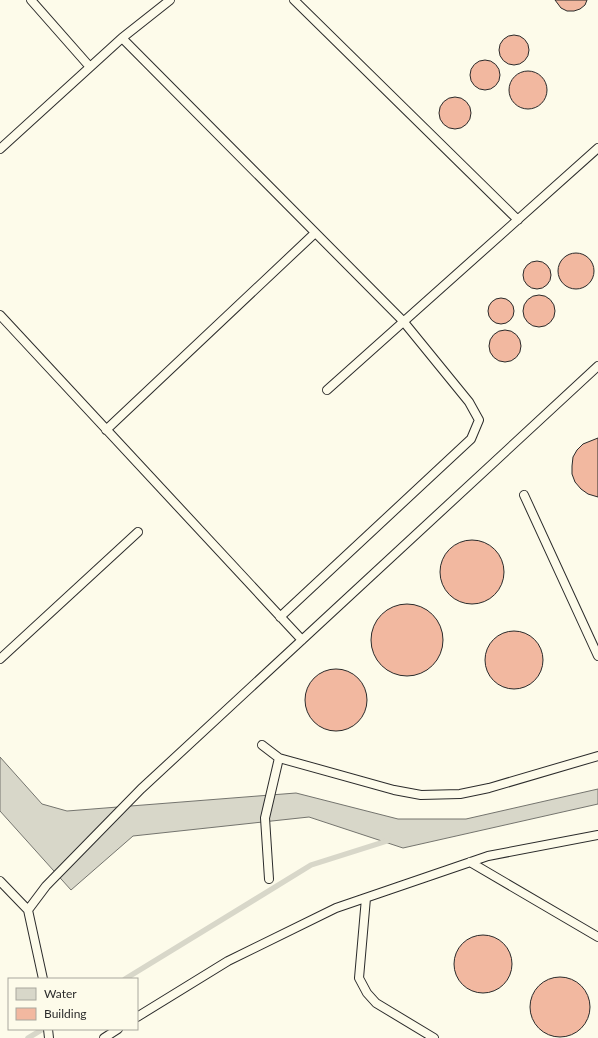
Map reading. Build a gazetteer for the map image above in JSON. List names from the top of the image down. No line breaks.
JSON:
{"legend":["Water","Building"]}
